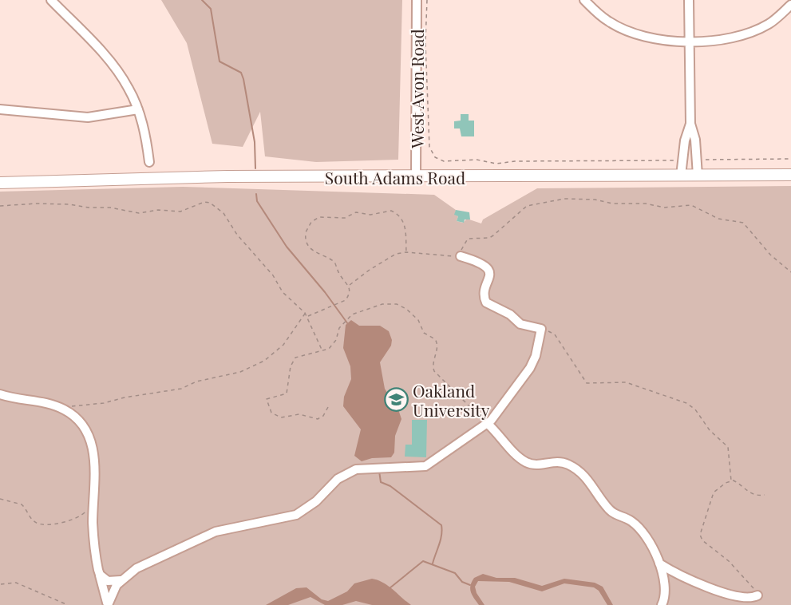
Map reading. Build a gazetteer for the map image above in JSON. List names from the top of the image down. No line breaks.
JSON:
{"streets":{"main road":["South Adams Road"],"street":["West Avon Road"]},"crossings":[["West Avon Road","South Adams Road"]],"places":{"school or university":["Oakland University"]}}
